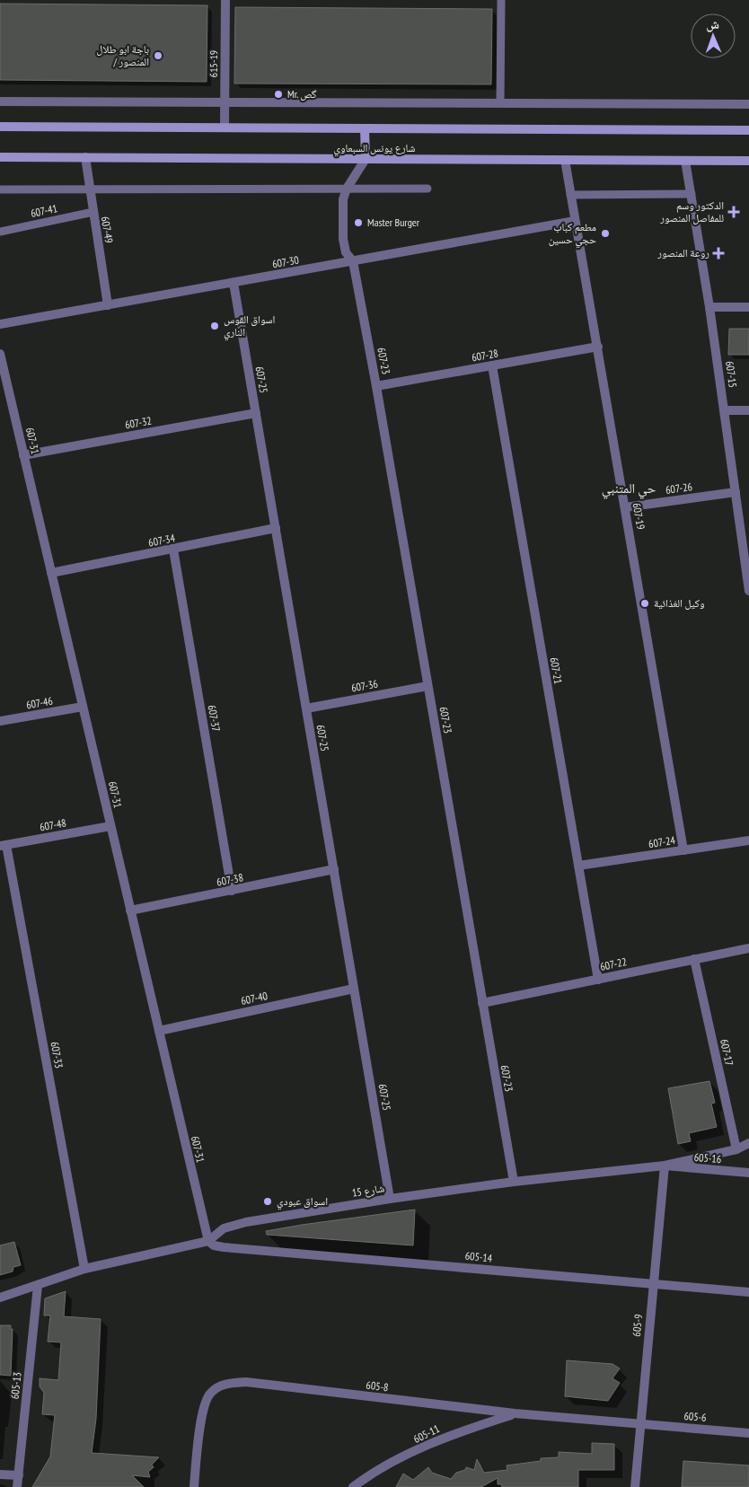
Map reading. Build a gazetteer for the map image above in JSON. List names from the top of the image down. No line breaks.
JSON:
{"streets":{"main road":["شارع يونس السبعاوي"],"street":["615-19","607-49","607-30","607-28","607-23","607-15","607-25","607-32","607-31","607-26","607-19","607-34","607-21","607-36","607-46","607-37","607-48","607-24","607-38","607-22","607-40","607-17","607-33","605-16","شارع 15","605-14","605-9","605-13","605-8","605-6","605-11"],"lane":["607-41"]},"crossings":[["615-19","شارع يونس السبعاوي"],["شارع يونس السبعاوي","607-49"],["شارع يونس السبعاوي","607-15"],["شارع يونس السبعاوي","607-19"],["607-41","607-49"],["607-49","607-30"],["607-30","607-23"],["607-30","607-25"],["607-30","607-19"],["607-28","607-23"],["607-28","607-19"],["607-28","607-21"],["607-23","607-36"],["607-23","607-22"],["607-23","شارع 15"],["607-15","607-26"],["607-25","607-32"],["607-25","607-34"],["607-25","607-36"],["607-25","607-38"],["607-25","607-40"],["607-25","شارع 15"],["607-32","607-31"],["607-31","607-34"],["607-31","607-46"],["607-31","607-48"],["607-31","607-38"],["607-31","607-40"],["607-31","شارع 15"],["607-31","605-14"],["607-26","607-19"],["607-19","607-24"],["607-34","607-37"],["607-21","607-24"],["607-21","607-22"],["607-37","607-38"],["607-48","607-33"],["607-22","607-17"],["607-17","شارع 15"],["607-33","شارع 15"],["605-16","شارع 15"],["605-16","605-9"],["شارع 15","605-14"],["شارع 15","605-9"],["شارع 15","605-13"],["605-14","605-9"],["605-9","605-8"],["605-9","605-6"],["605-8","605-6"],["605-8","605-11"]],"districts":["حي المتنبي"],"places":{"other":["باجة ابو طلال / المنصور","Mr. گص","Master Burger","مطعم كباب حجي حسين","اسواق القوس الناري","وكيل الغذائية","اسواق عبودي"],"health":["الدكتور وسم للمفاصل المنصور","روعة المنصور"]},"north":"top"}
